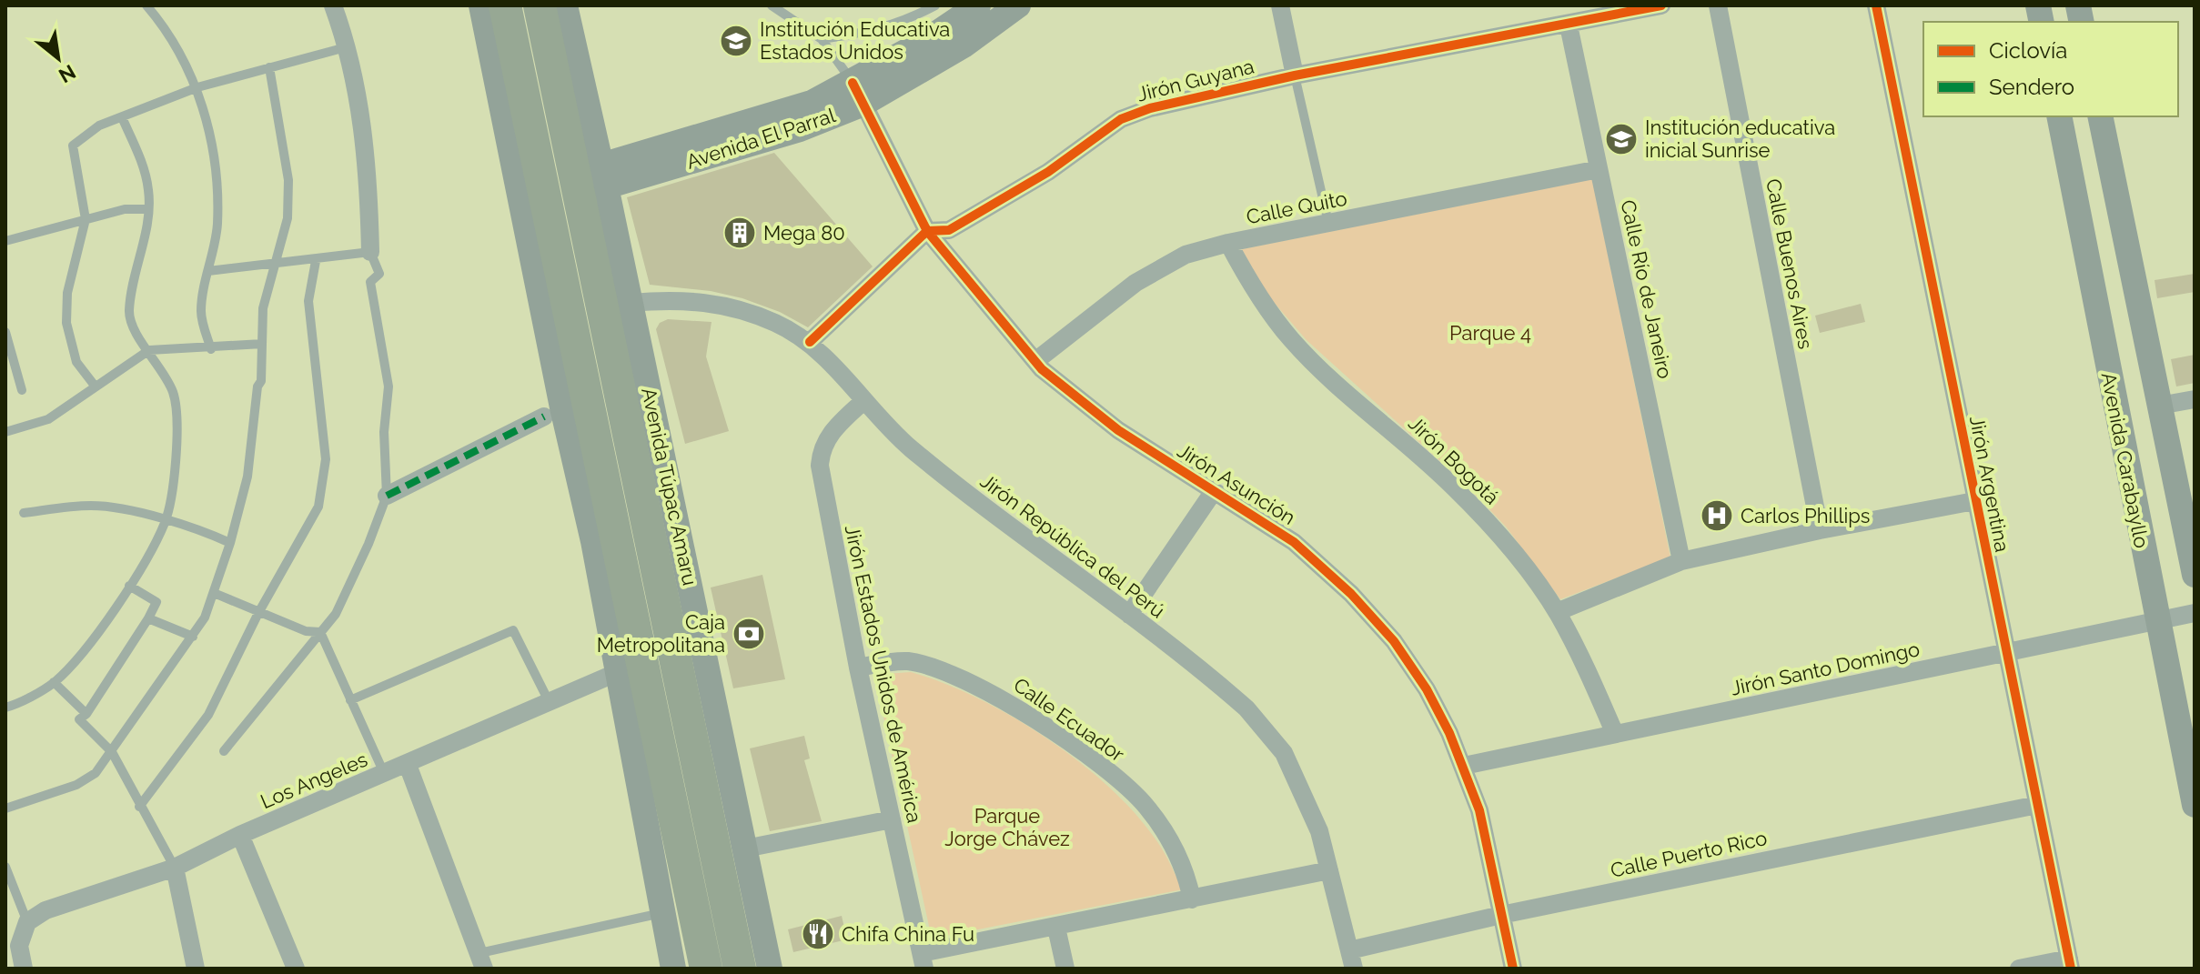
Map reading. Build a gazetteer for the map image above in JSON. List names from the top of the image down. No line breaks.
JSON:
{"streets":{"highway":["Avenida Túpac Amaru"],"main road":["Avenida El Parral","Avenida Carabayllo"],"street":["Jirón Guyana","Calle Quito","Calle Buenos Aires","Calle Río de Janeiro","Jirón Bogotá","Jirón Asunción","Jirón Argentina","Jirón República del Perú","Jirón Santo Domingo","Jirón Estados Unidos de América","Calle Ecuador","Los Angeles","Calle Puerto Rico"]},"crossings":[["Jirón Guyana","Calle Río de Janeiro"],["Jirón Guyana","Jirón Asunción"],["Jirón Guyana","Jirón República del Perú"],["Avenida El Parral","Jirón Asunción"],["Avenida El Parral","Avenida Túpac Amaru"],["Calle Quito","Calle Río de Janeiro"],["Calle Quito","Jirón Bogotá"],["Calle Quito","Jirón Asunción"],["Jirón Bogotá","Jirón Santo Domingo"],["Avenida Carabayllo","Jirón Santo Domingo"],["Jirón Asunción","Jirón Santo Domingo"],["Jirón Asunción","Calle Puerto Rico"],["Jirón Argentina","Jirón Santo Domingo"],["Jirón Argentina","Calle Puerto Rico"],["Avenida Túpac Amaru","Jirón República del Perú"],["Jirón República del Perú","Jirón Estados Unidos de América"],["Jirón República del Perú","Calle Puerto Rico"],["Jirón Estados Unidos de América","Calle Ecuador"]],"parks":["Parque 4","Parque Jorge Chávez"],"places":{"school or university":["Institución Educativa Estados Unidos","Institución educativa inicial Sunrise"],"building":["Mega 80"],"hospital":["Carlos Phillips"],"bank":["Caja Metropolitana"],"restaurant":["Chifa China Fu"]},"legend":["Ciclovía","Sendero"],"north":"bottom right"}
